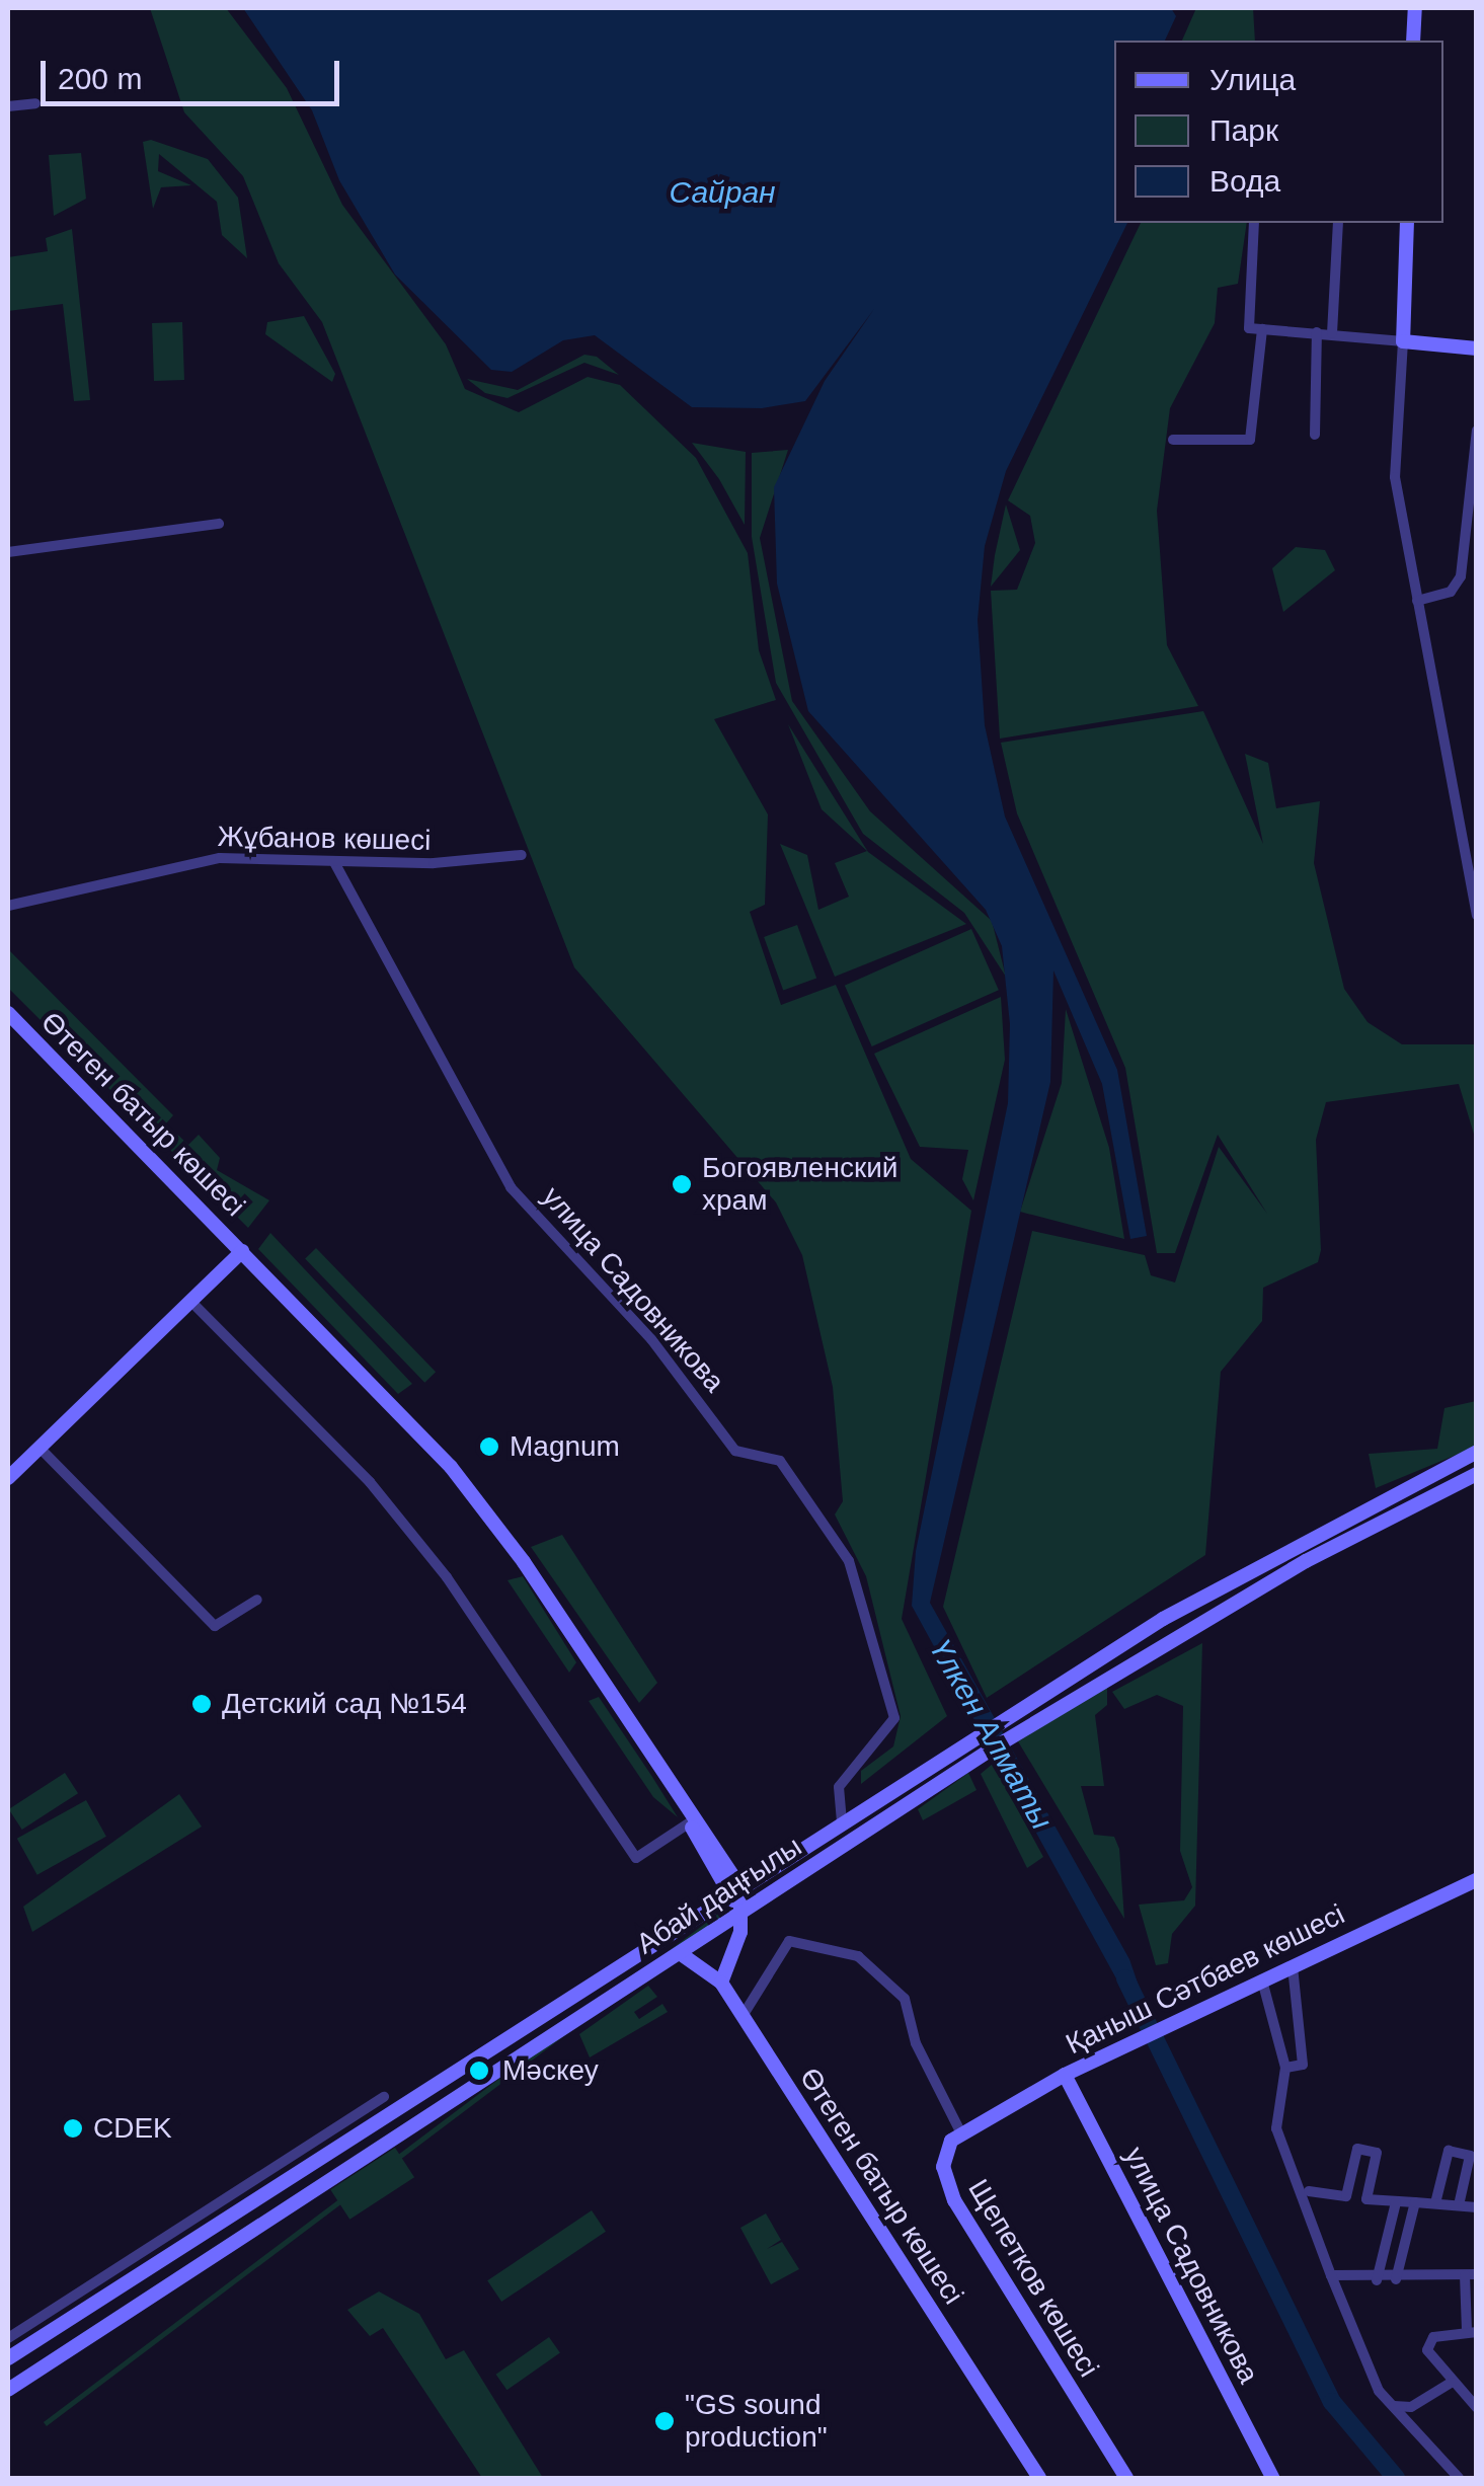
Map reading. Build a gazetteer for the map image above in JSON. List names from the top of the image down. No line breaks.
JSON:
{"streets":{"main road":["Өтеген батыр көшесі","улица Садовникова","Абай даңғылы","Қаныш Сәтбаев көшесі","Щепетков көшесі"],"street":["Жұбанов көшесі"]},"crossings":[["Жұбанов көшесі","улица Садовникова"],["улица Садовникова","Абай даңғылы"],["улица Садовникова","Қаныш Сәтбаев көшесі"],["Қаныш Сәтбаев көшесі","Щепетков көшесі"]],"water":["Сайран","Үлкен Алматы"],"places":["Богоявленский храм","Magnum","Детский сад №154","Мәскеу","CDEK","\"GS sound production\""],"legend":["Улица","Парк","Вода"],"scale_bar":"200 m"}
